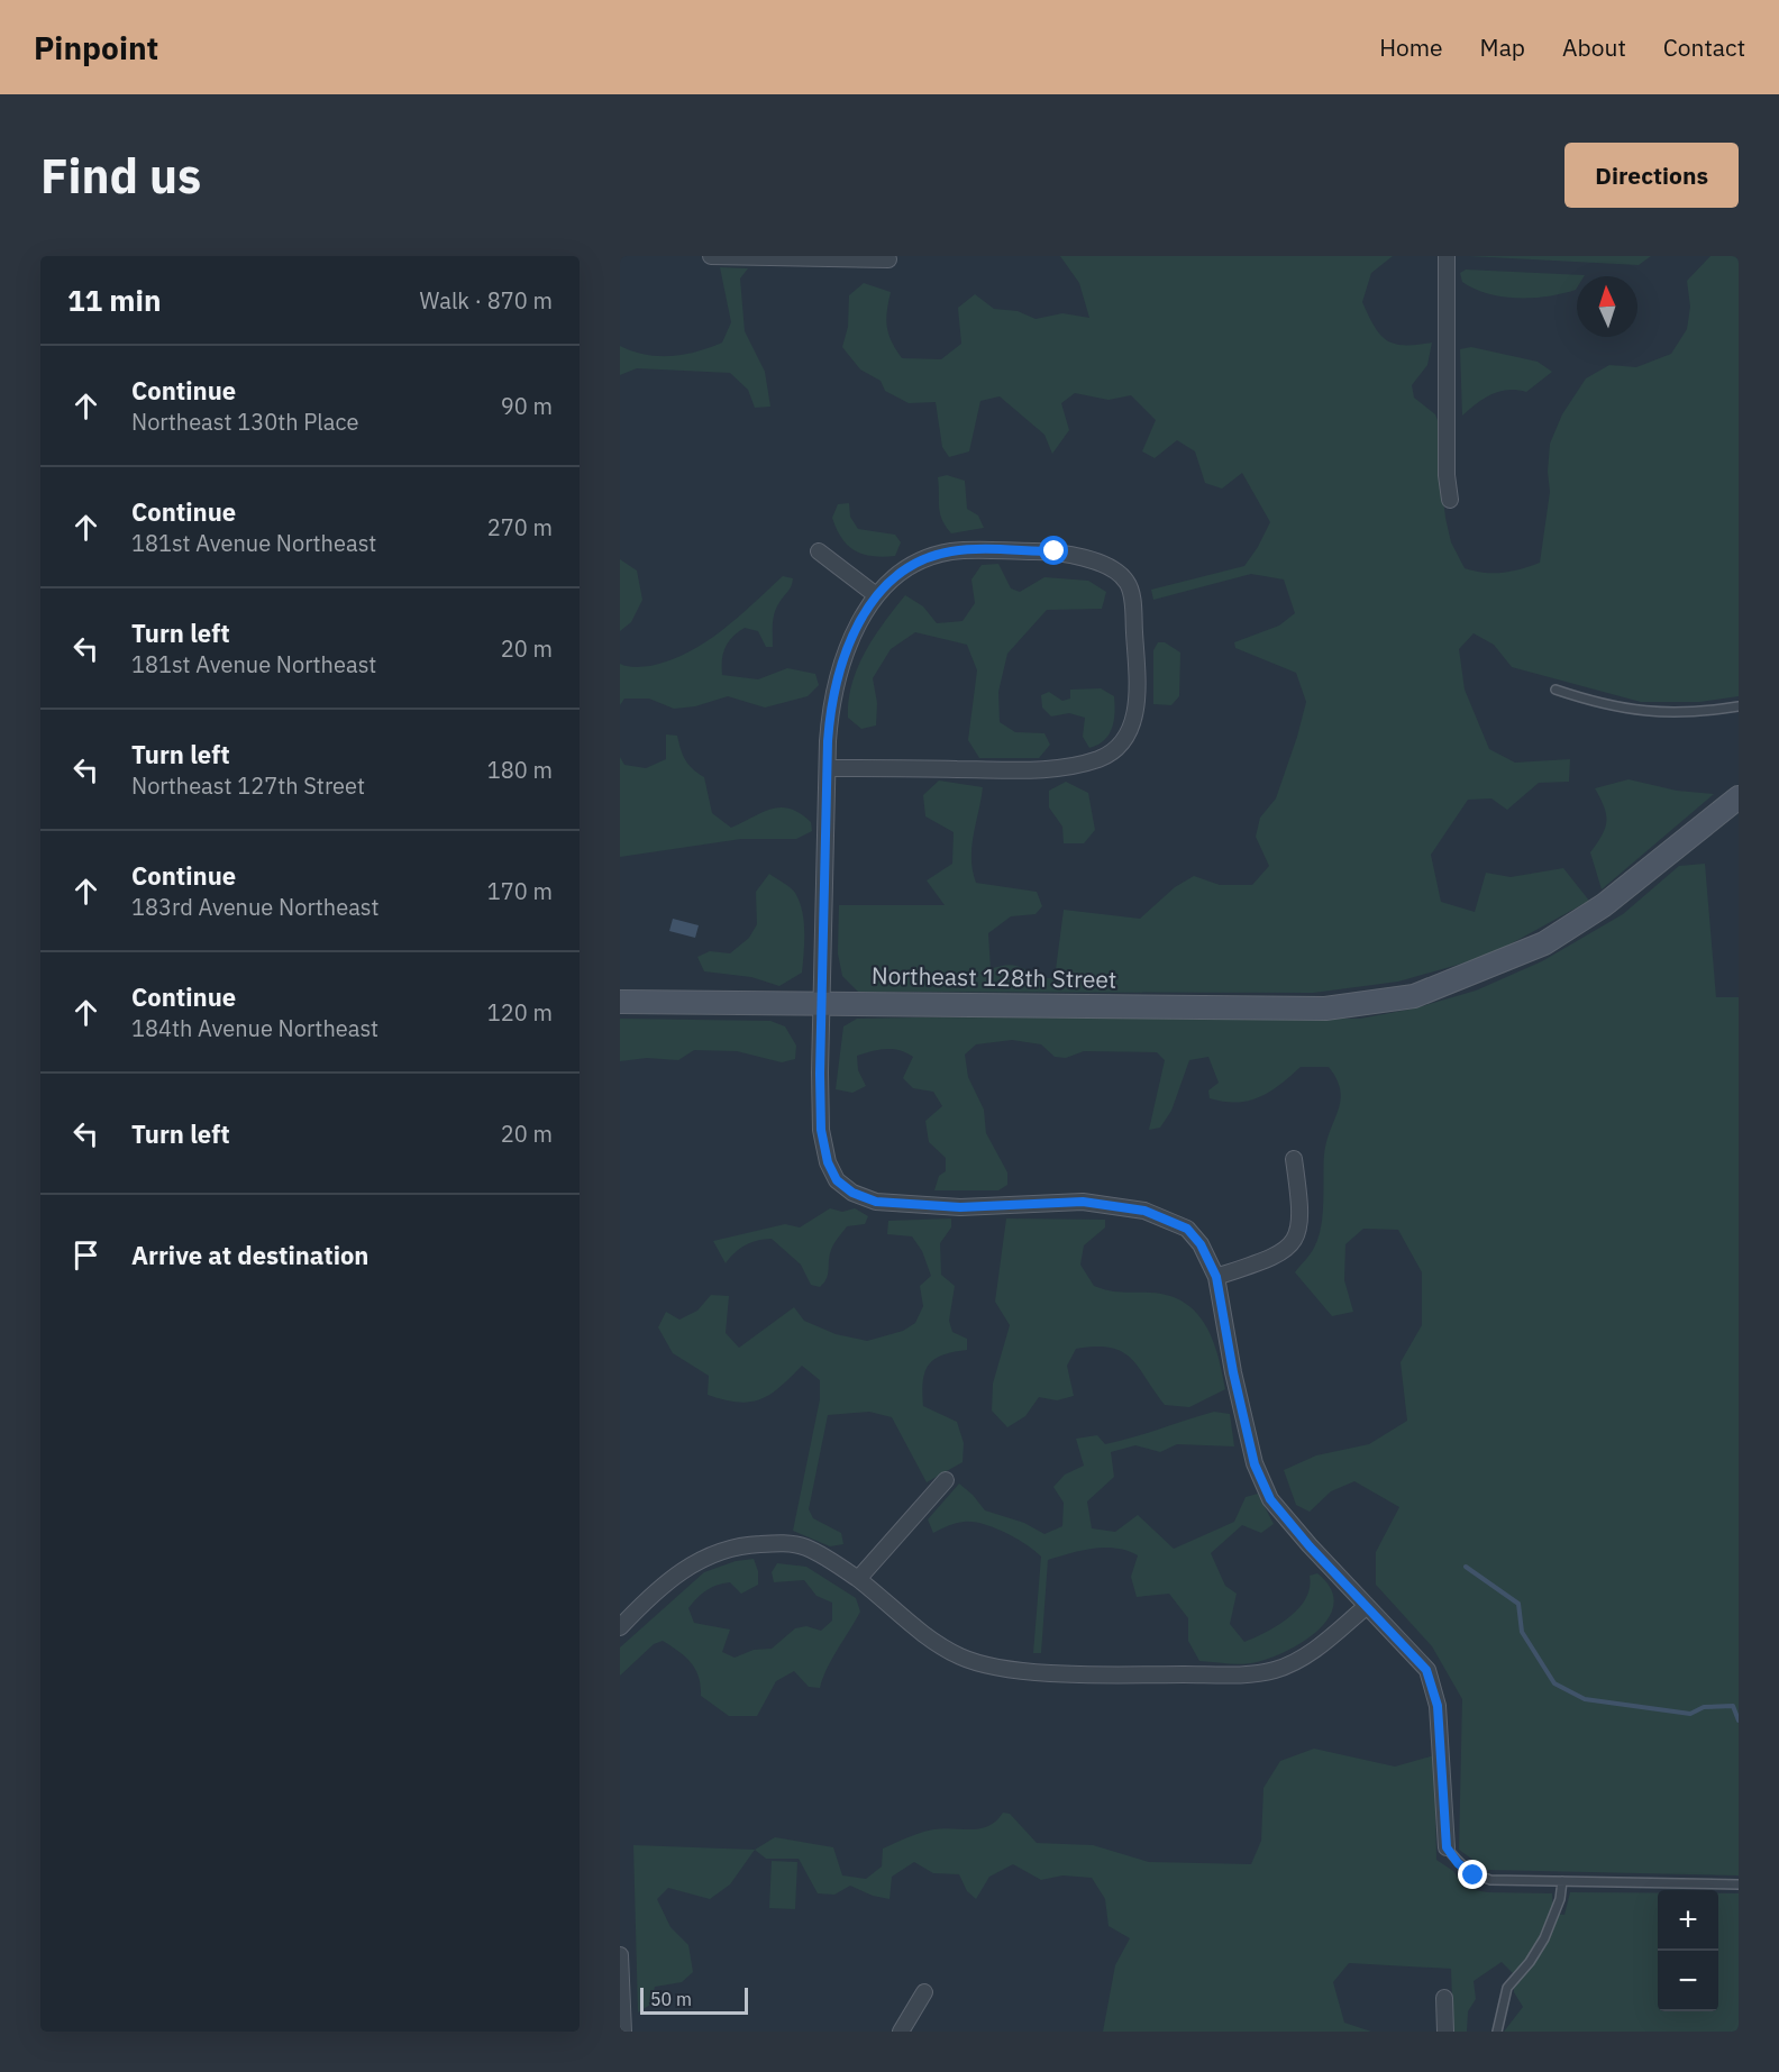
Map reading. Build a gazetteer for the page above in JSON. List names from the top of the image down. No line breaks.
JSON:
{"streets":{"street":["Northeast 128th Street"]},"scale_bar":"50 m","north":"top","page":{"header":"Pinpoint","nav":["Home","Map","About","Contact"],"buttons":"Directions","title":"Find us","heading":["11 min","Walk · 870 m"],"list":[["Continue","Northeast 130th Place","90 m"],["Continue","181st Avenue Northeast","270 m"],["Turn left","181st Avenue Northeast","20 m"],["Turn left","Northeast 127th Street","180 m"],["Continue","183rd Avenue Northeast","170 m"],["Continue","184th Avenue Northeast","120 m"],["Turn left","20 m"],"Arrive at destination"],"map_buttons":["+","−"],"scale":"50 m"}}
